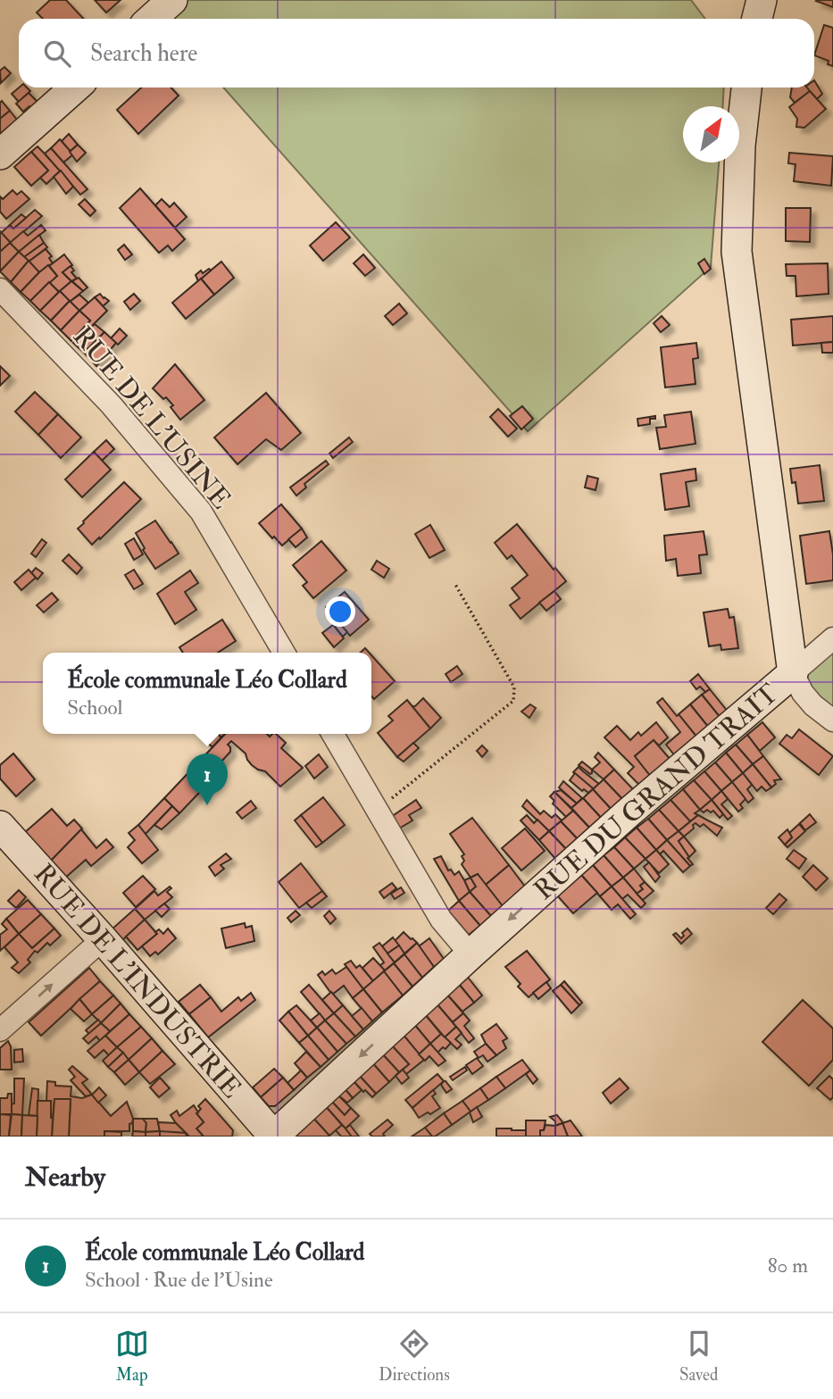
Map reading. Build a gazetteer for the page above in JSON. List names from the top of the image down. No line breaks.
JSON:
{"streets":{"street":["RUE DE L'USINE","RUE DU GRAND TRAIT","RUE DE L'INDUSTRIE"]},"crossings":[["RUE DU GRAND TRAIT","RUE DE L'INDUSTRIE"]],"one_way":["RUE DU GRAND TRAIT"],"north":"top right","page":{"search":"Search here","popup":["École communale Léo Collard","School"],"pins":"1","heading":"Nearby","list":[{"mark":"1","name":"École communale Léo Collard","note":"School · Rue de l'Usine","value":"80 m"}],"nav":["Map","Directions","Saved"]}}
